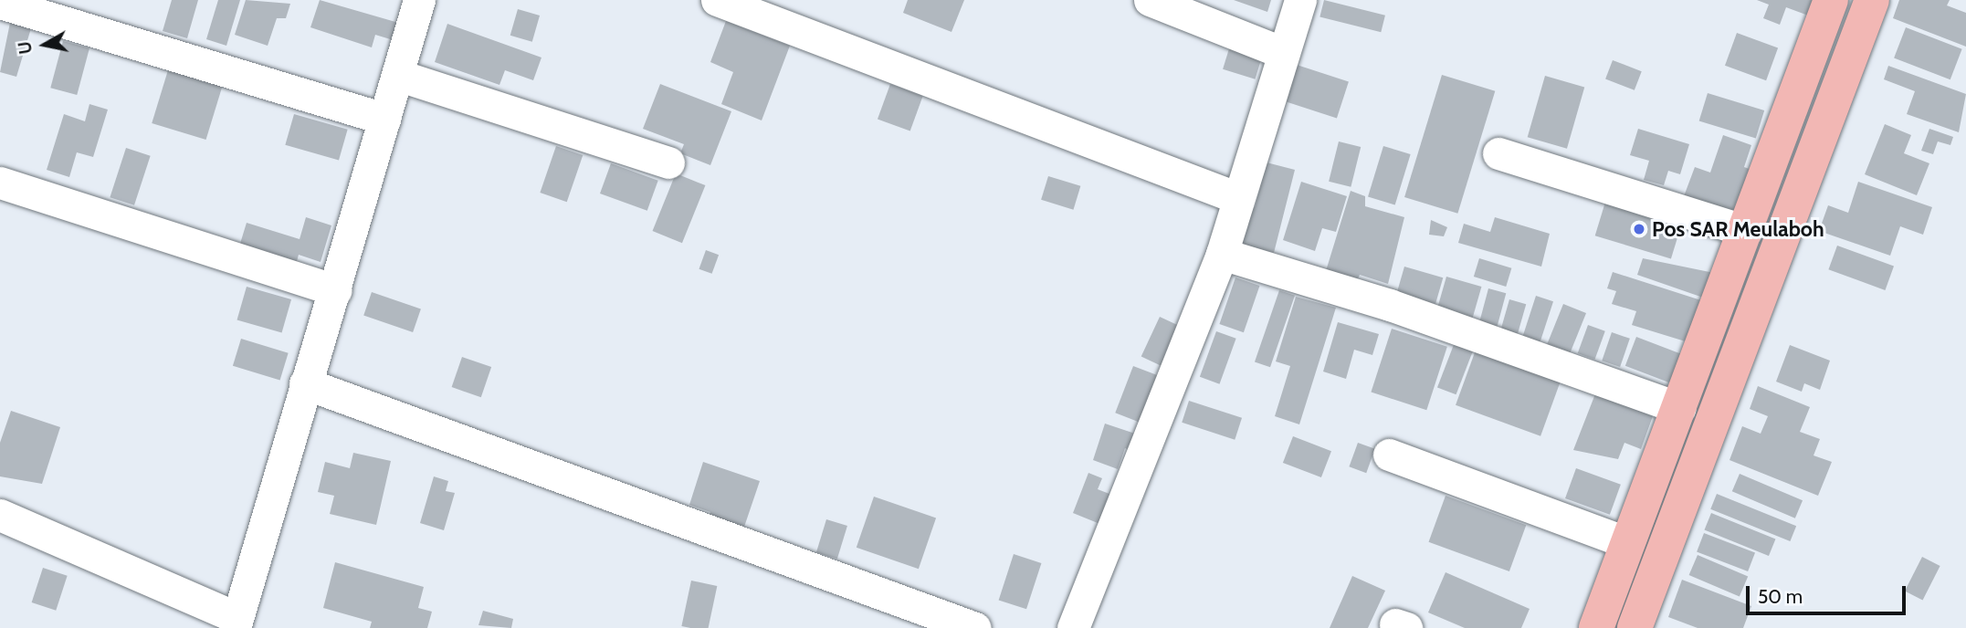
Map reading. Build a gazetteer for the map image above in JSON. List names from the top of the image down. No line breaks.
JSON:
{"places":["Pos SAR Meulaboh"],"scale_bar":"50 m","north":"left"}
